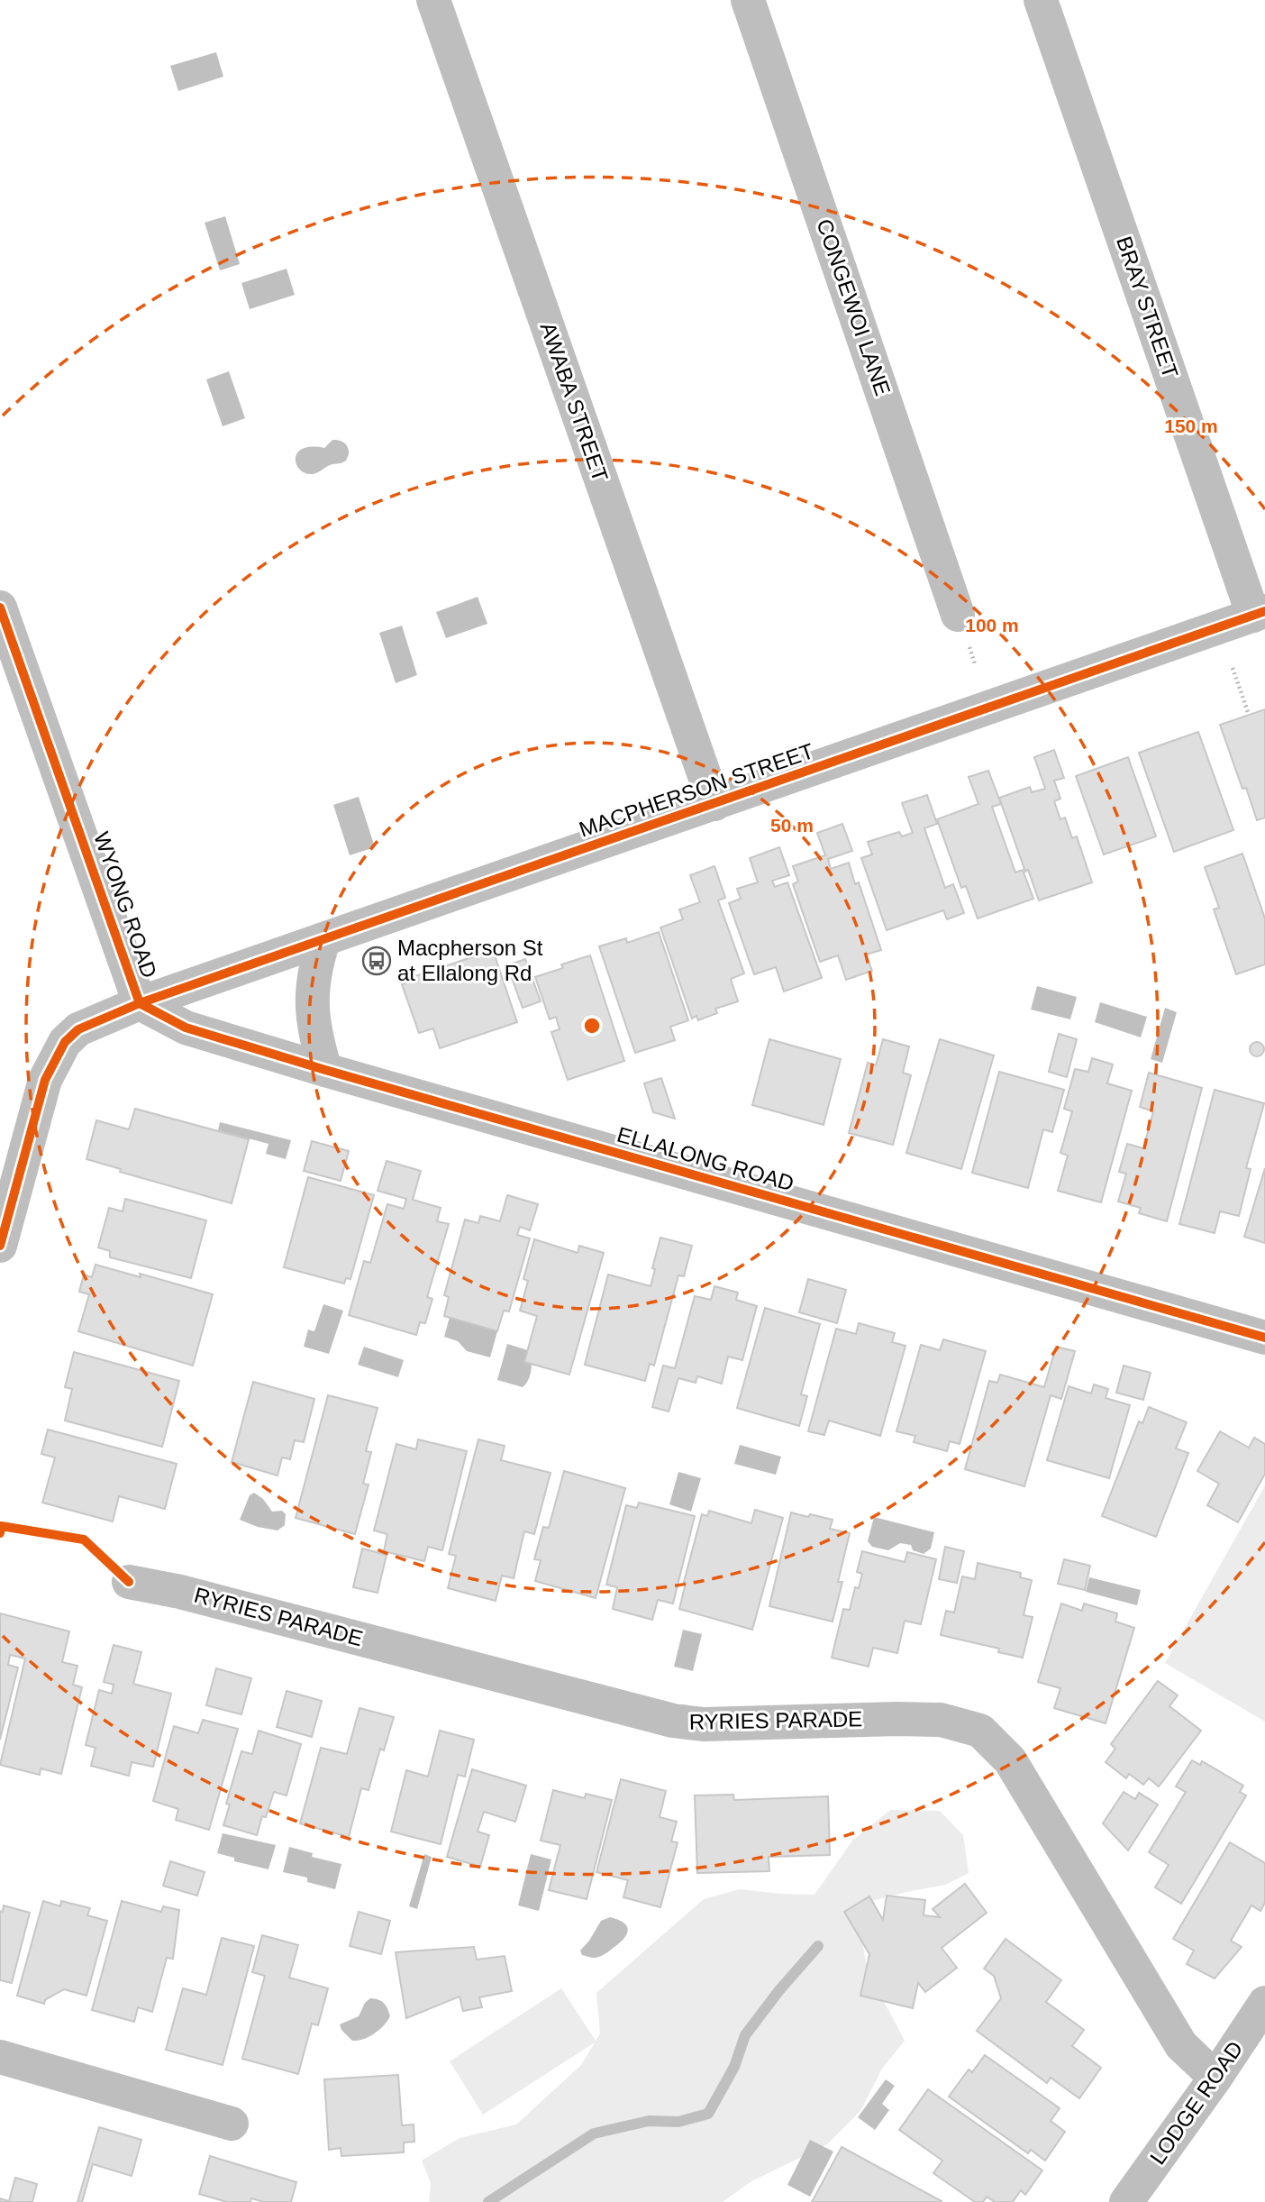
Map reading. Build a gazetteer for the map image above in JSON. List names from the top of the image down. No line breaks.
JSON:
{"streets":{"street":["CONGEWOI LANE","BRAY STREET","AWABA STREET","MACPHERSON STREET","WYONG ROAD","ELLALONG ROAD","RYRIES PARADE","LODGE ROAD"]},"crossings":[["BRAY STREET","MACPHERSON STREET"],["AWABA STREET","MACPHERSON STREET"],["MACPHERSON STREET","WYONG ROAD"],["MACPHERSON STREET","ELLALONG ROAD"],["WYONG ROAD","ELLALONG ROAD"],["RYRIES PARADE","LODGE ROAD"]],"places":{"bus stop":["Macpherson St at Ellalong Rd"]},"rings":["150 m","100 m","50 m"]}
